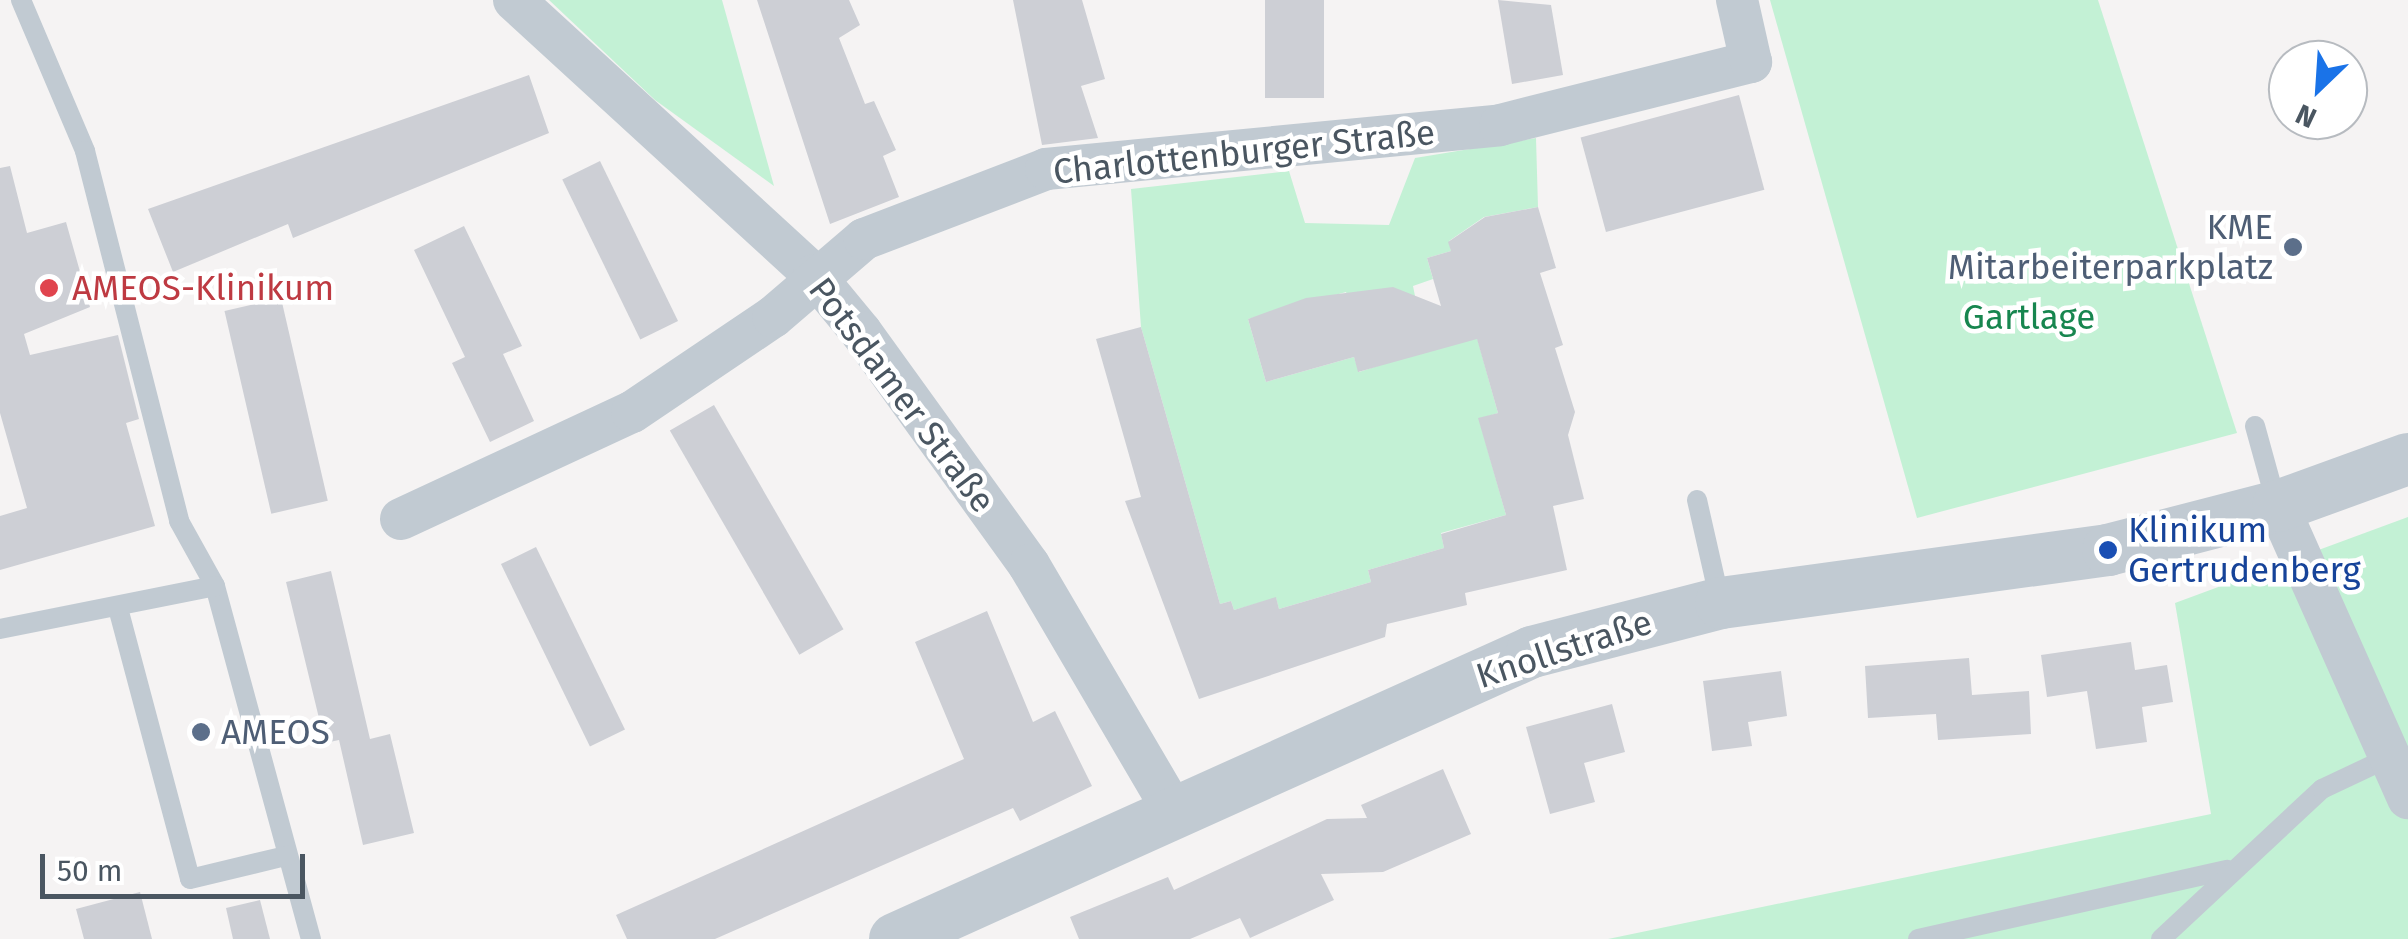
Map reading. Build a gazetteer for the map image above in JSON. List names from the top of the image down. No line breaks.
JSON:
{"streets":{"street":["Charlottenburger Straße","Potsdamer Straße","Knollstraße"]},"crossings":[["Charlottenburger Straße","Potsdamer Straße"],["Potsdamer Straße","Knollstraße"]],"parks":["Gartlage"],"places":["KME Mitarbeiterparkplatz","AMEOS-Klinikum","Klinikum Gertrudenberg","AMEOS"],"scale_bar":"50 m","north":"bottom left"}
